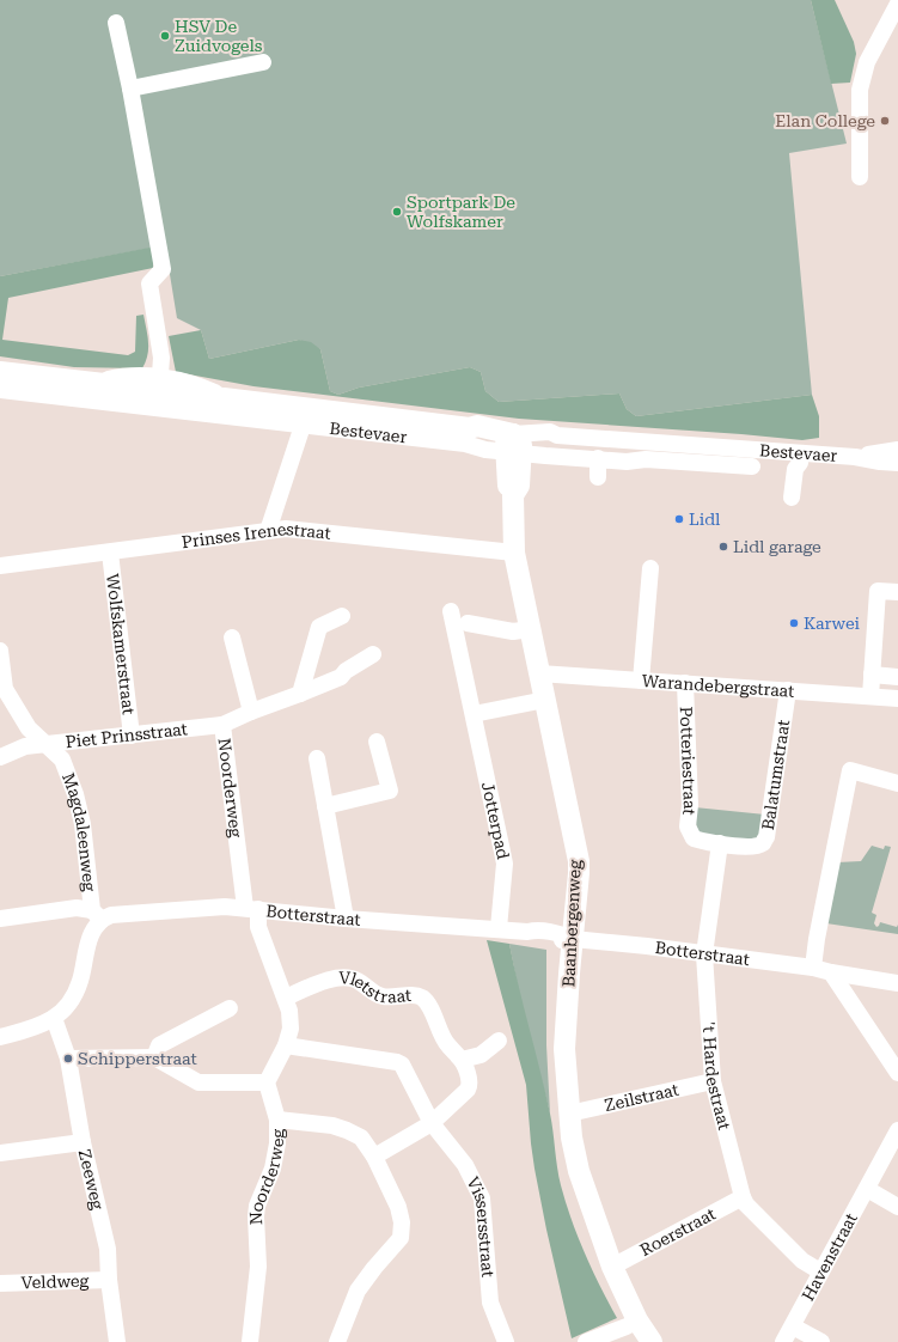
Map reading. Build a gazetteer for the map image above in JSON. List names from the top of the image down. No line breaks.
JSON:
{"streets":{"main road":["Bestevaer","Baanbergenweg"],"street":["Prinses Irenestraat","Wolfskamerstraat","Warandebergstraat","Piet Prinsstraat","Potteriestraat","Balatumstraat","Noorderweg","Jotterpad","Magdaleenweg","Botterstraat","Vletstraat","'t Hardestraat","Zeilstraat","Zeeweg","Vissersstraat","Roerstraat","Havenstraat","Veldweg"]},"crossings":[["Bestevaer","Baanbergenweg"],["Prinses Irenestraat","Wolfskamerstraat"],["Prinses Irenestraat","Baanbergenweg"],["Wolfskamerstraat","Piet Prinsstraat"],["Warandebergstraat","Potteriestraat"],["Warandebergstraat","Balatumstraat"],["Warandebergstraat","Baanbergenweg"],["Piet Prinsstraat","Noorderweg"],["Piet Prinsstraat","Magdaleenweg"],["Potteriestraat","Balatumstraat"],["Potteriestraat","'t Hardestraat"],["Balatumstraat","'t Hardestraat"],["Noorderweg","Botterstraat"],["Noorderweg","Vletstraat"],["Noorderweg","Vissersstraat"],["Jotterpad","Botterstraat"],["Magdaleenweg","Botterstraat"],["Botterstraat","Baanbergenweg"],["Botterstraat","'t Hardestraat"],["Baanbergenweg","Zeilstraat"],["Baanbergenweg","Roerstraat"],["Vletstraat","Vissersstraat"],["'t Hardestraat","Zeilstraat"],["'t Hardestraat","Roerstraat"],["'t Hardestraat","Havenstraat"],["Zeeweg","Veldweg"]],"places":["HSV De Zuidvogels","Elan College","Sportpark De Wolfskamer","Lidl","Lidl garage","Karwei","Schipperstraat"]}
